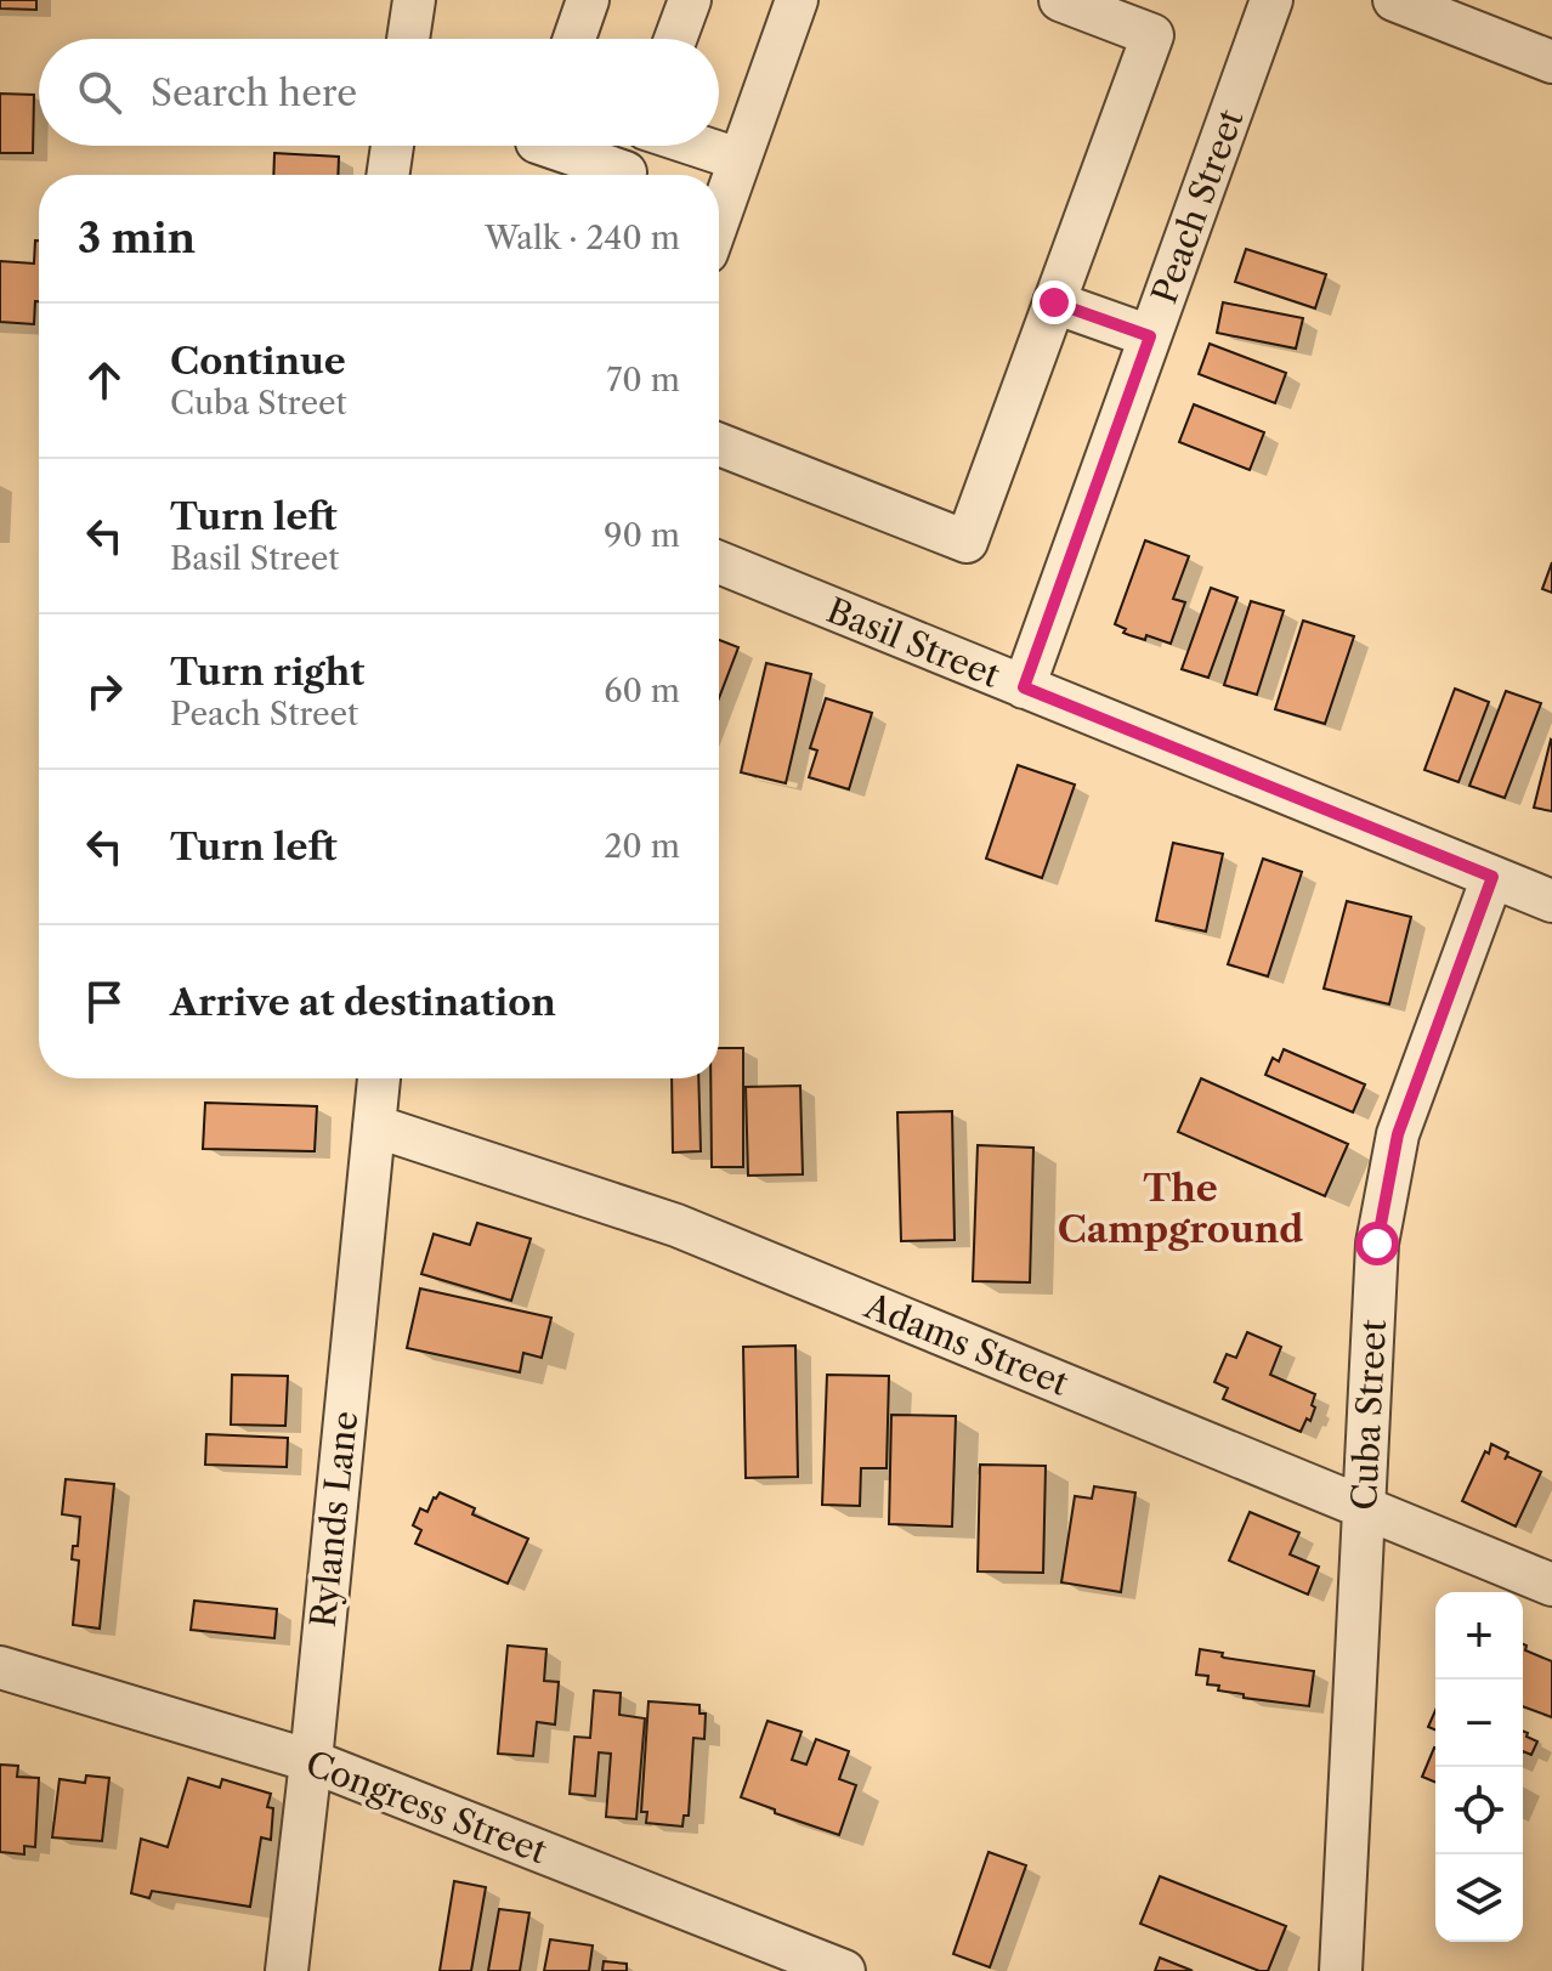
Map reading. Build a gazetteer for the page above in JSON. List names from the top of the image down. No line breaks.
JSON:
{"streets":{"street":["Peach Street","Basil Street","Adams Street","Cuba Street","Rylands Lane","Congress Street"]},"crossings":[["Peach Street","Basil Street"],["Basil Street","Cuba Street"],["Adams Street","Cuba Street"],["Adams Street","Rylands Lane"],["Rylands Lane","Congress Street"]],"districts":["The Campground"],"page":{"search":"Search here","heading":["3 min","Walk · 240 m"],"list":[["Continue","Cuba Street","70 m"],["Turn left","Basil Street","90 m"],["Turn right","Peach Street","60 m"],["Turn left","20 m"],"Arrive at destination"],"map_buttons":["+","−"]}}
